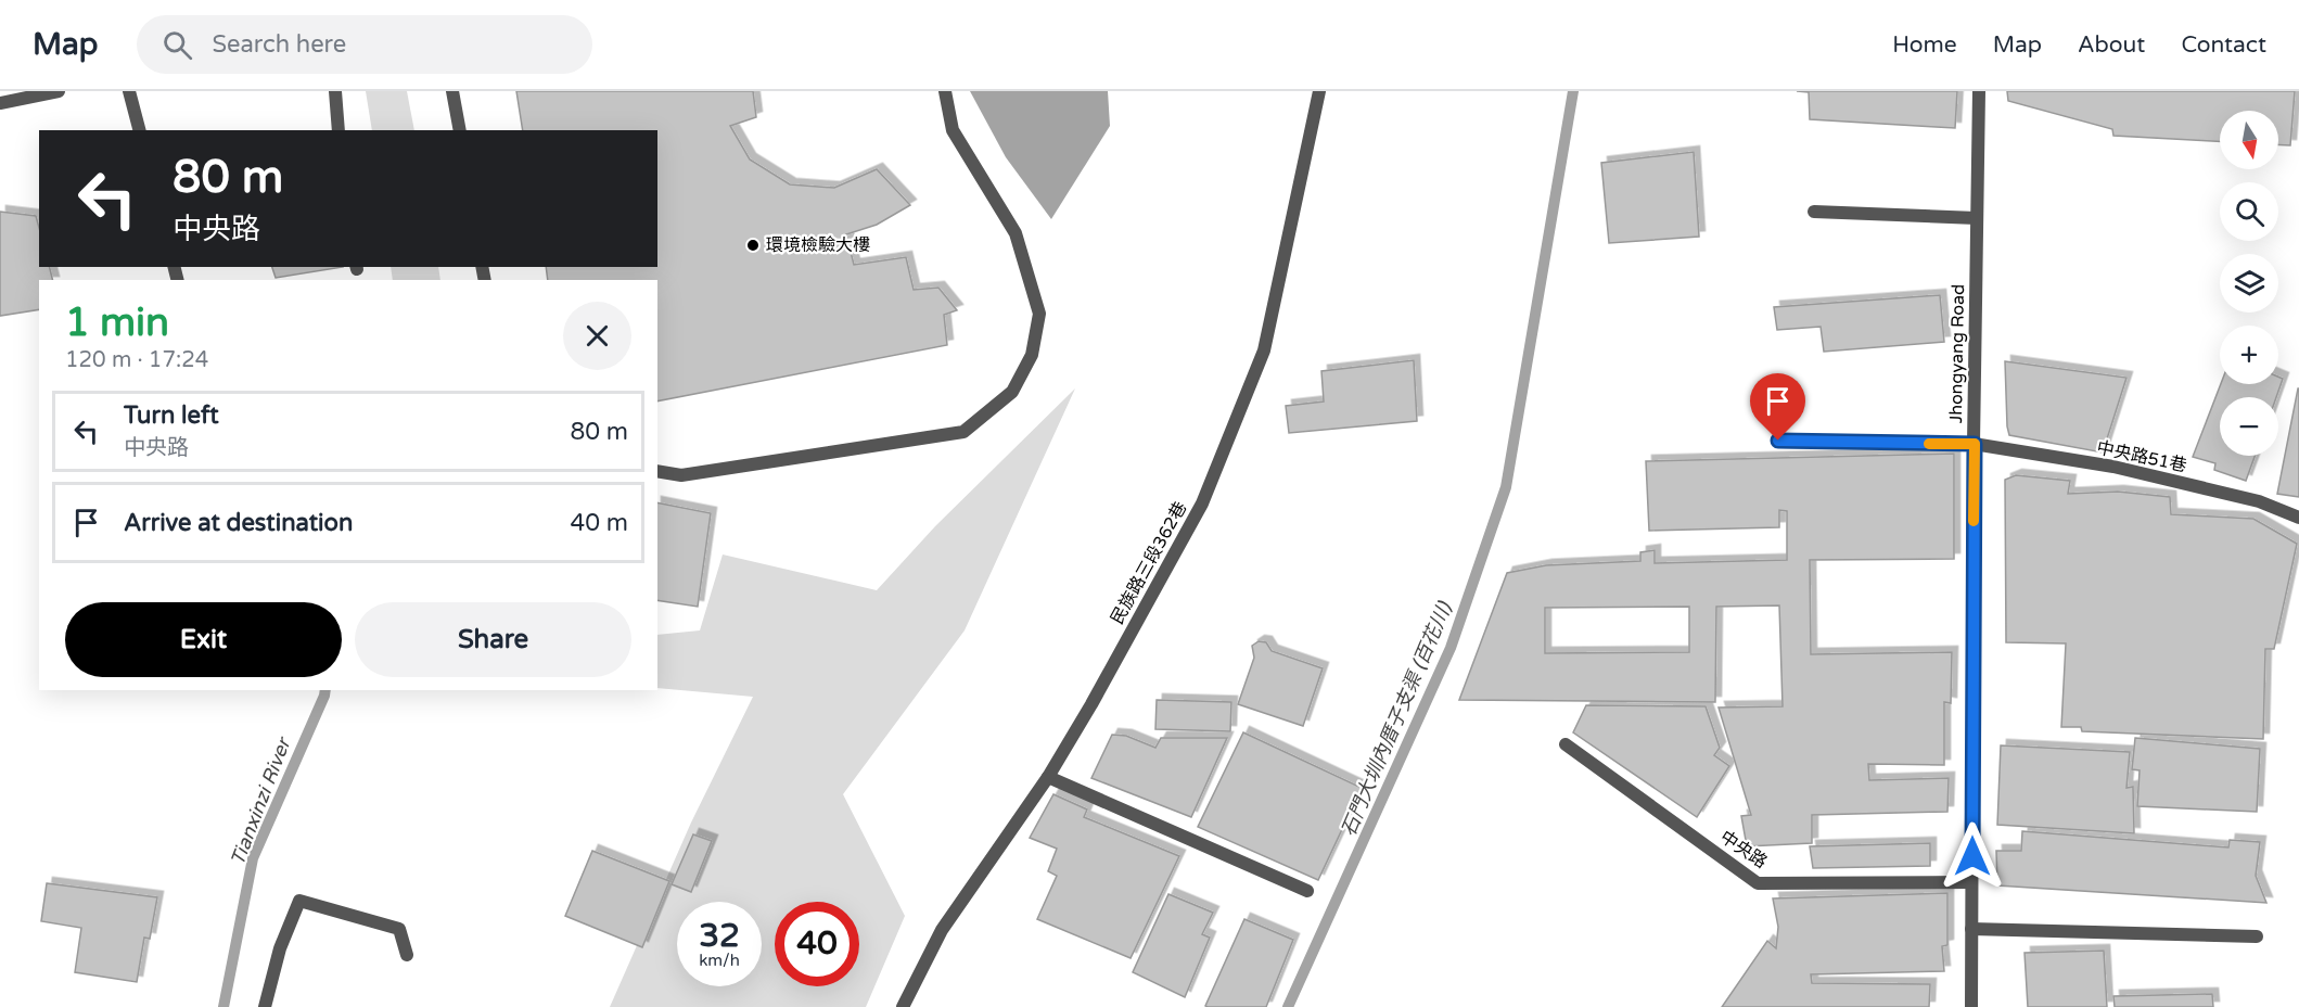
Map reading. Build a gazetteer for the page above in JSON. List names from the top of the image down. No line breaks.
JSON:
{"streets":{"street":["Jhongyang Road","中央路51巷","民族路三段362巷","中央路"]},"crossings":[["Jhongyang Road","中央路51巷"],["Jhongyang Road","中央路"]],"water":["石門大圳內厝子支渠 (百花川)","Tianxinzi River"],"places":["環境檢驗大樓"],"north":"bottom","page":{"header":"Map","search":"Search here","nav":["Home","Map","About","Contact"],"map_buttons":["+","−"],"turn":["80 m","中央路"],"heading":["1 min","120 m · 17:24"],"list":[{"name":"Turn left","note":"中央路","value":"80 m"},{"name":"Arrive at destination","value":"40 m"}],"buttons":["Exit","Share"],"speed":"32 km/h","limit":"40"}}
